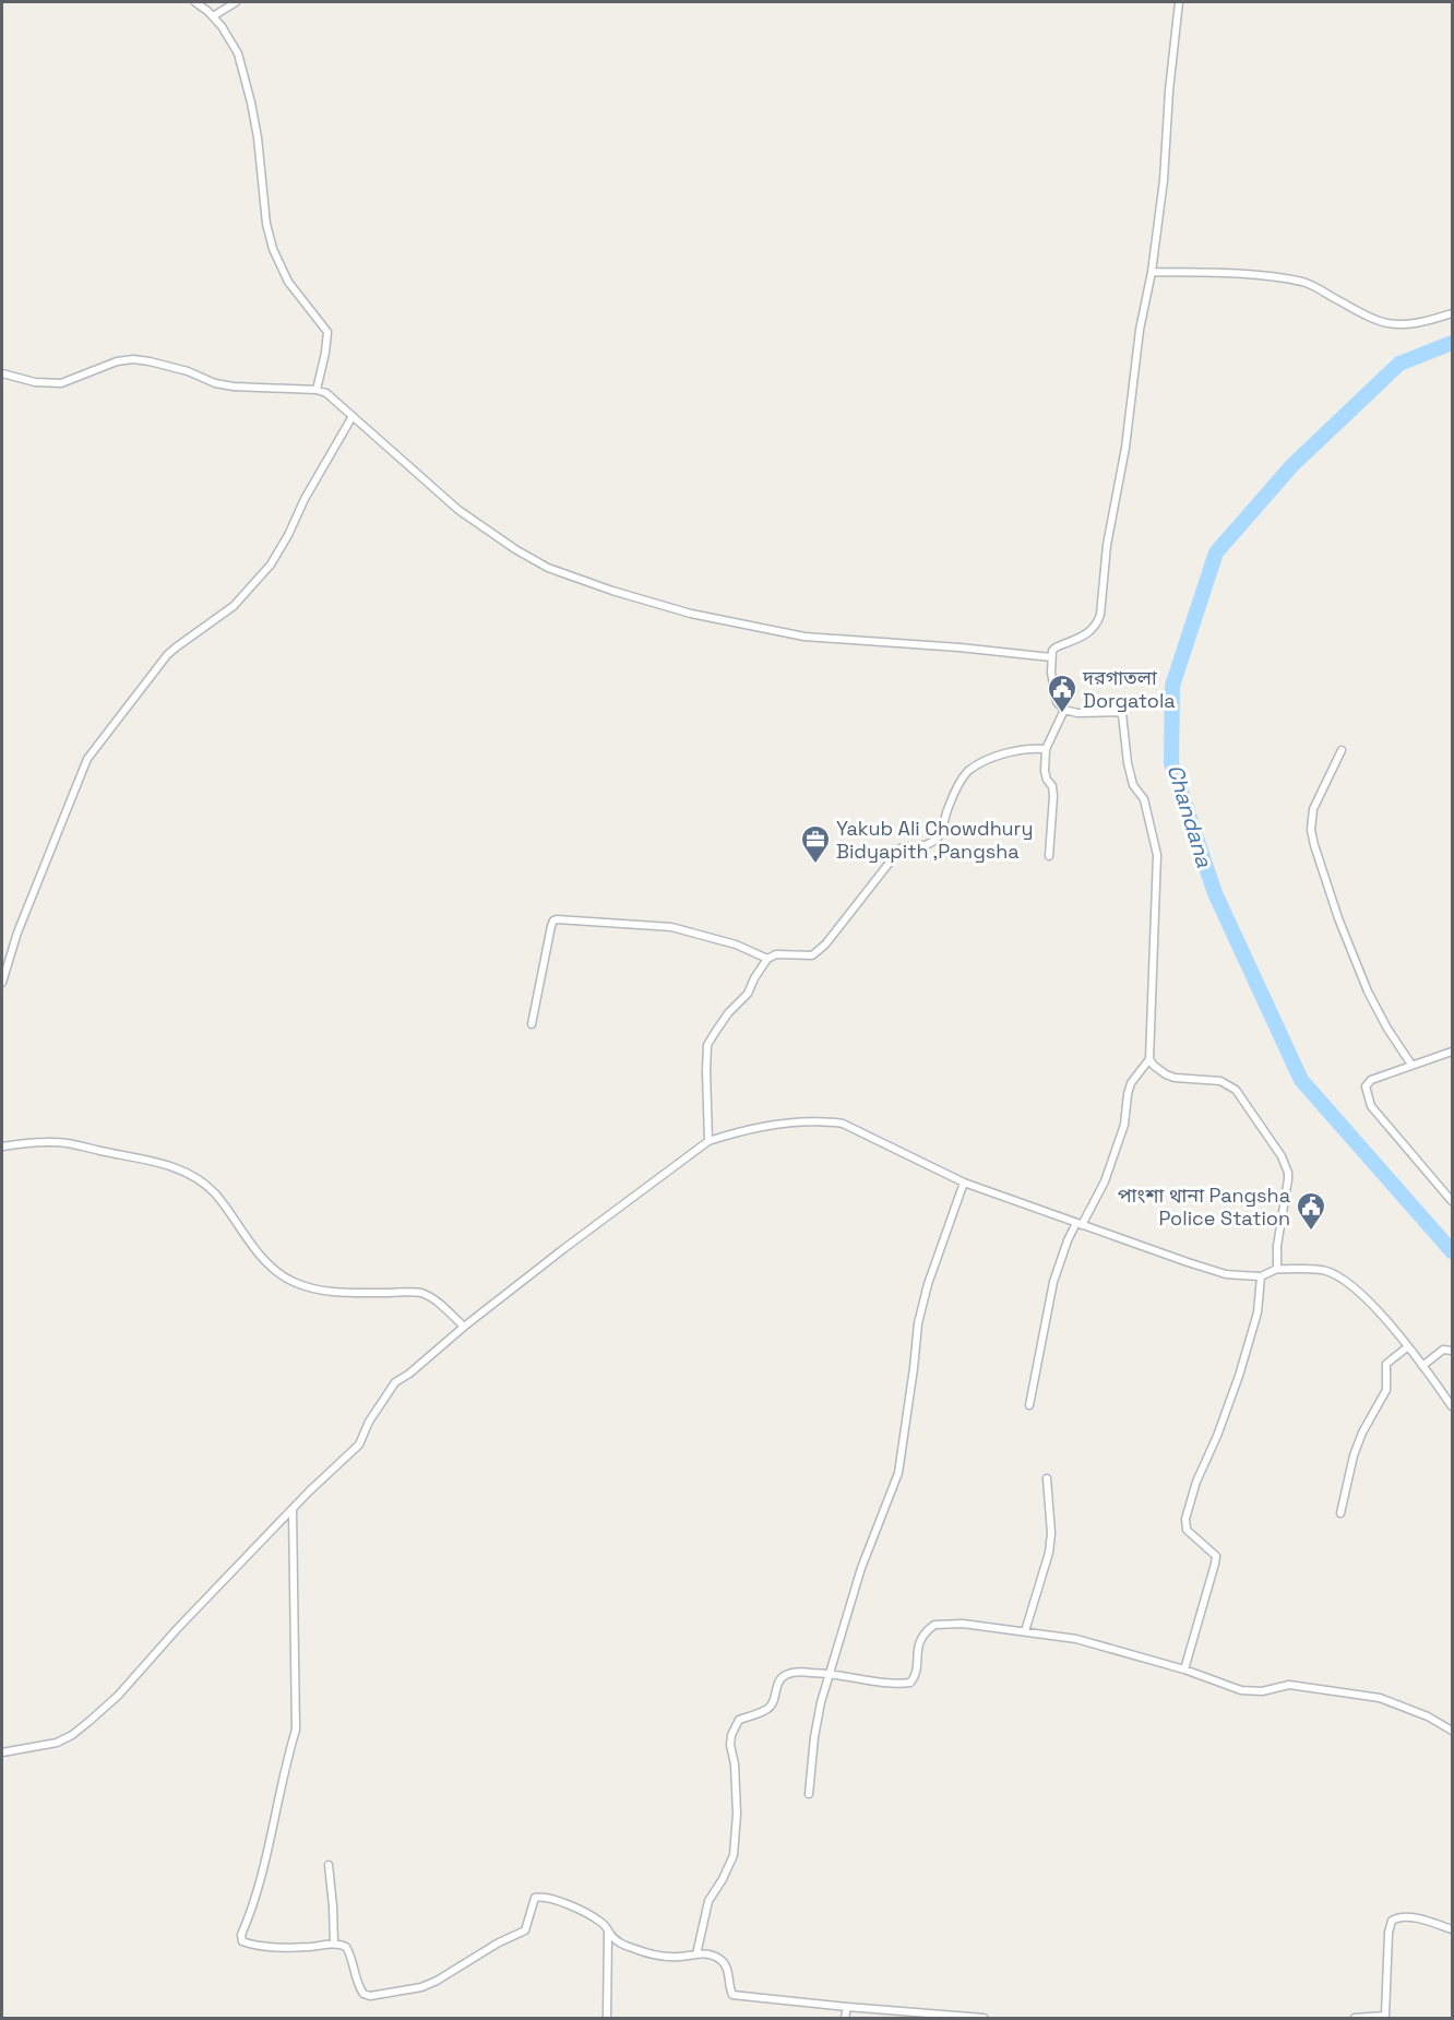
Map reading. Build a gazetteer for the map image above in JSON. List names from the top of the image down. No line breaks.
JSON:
{"water":["Chandana"],"places":{"public building":["দরগাতলা Dorgatola","পাংশা থানা Pangsha Police Station"],"office":["Yakub Ali Chowdhury Bidyapith ,Pangsha"]}}
